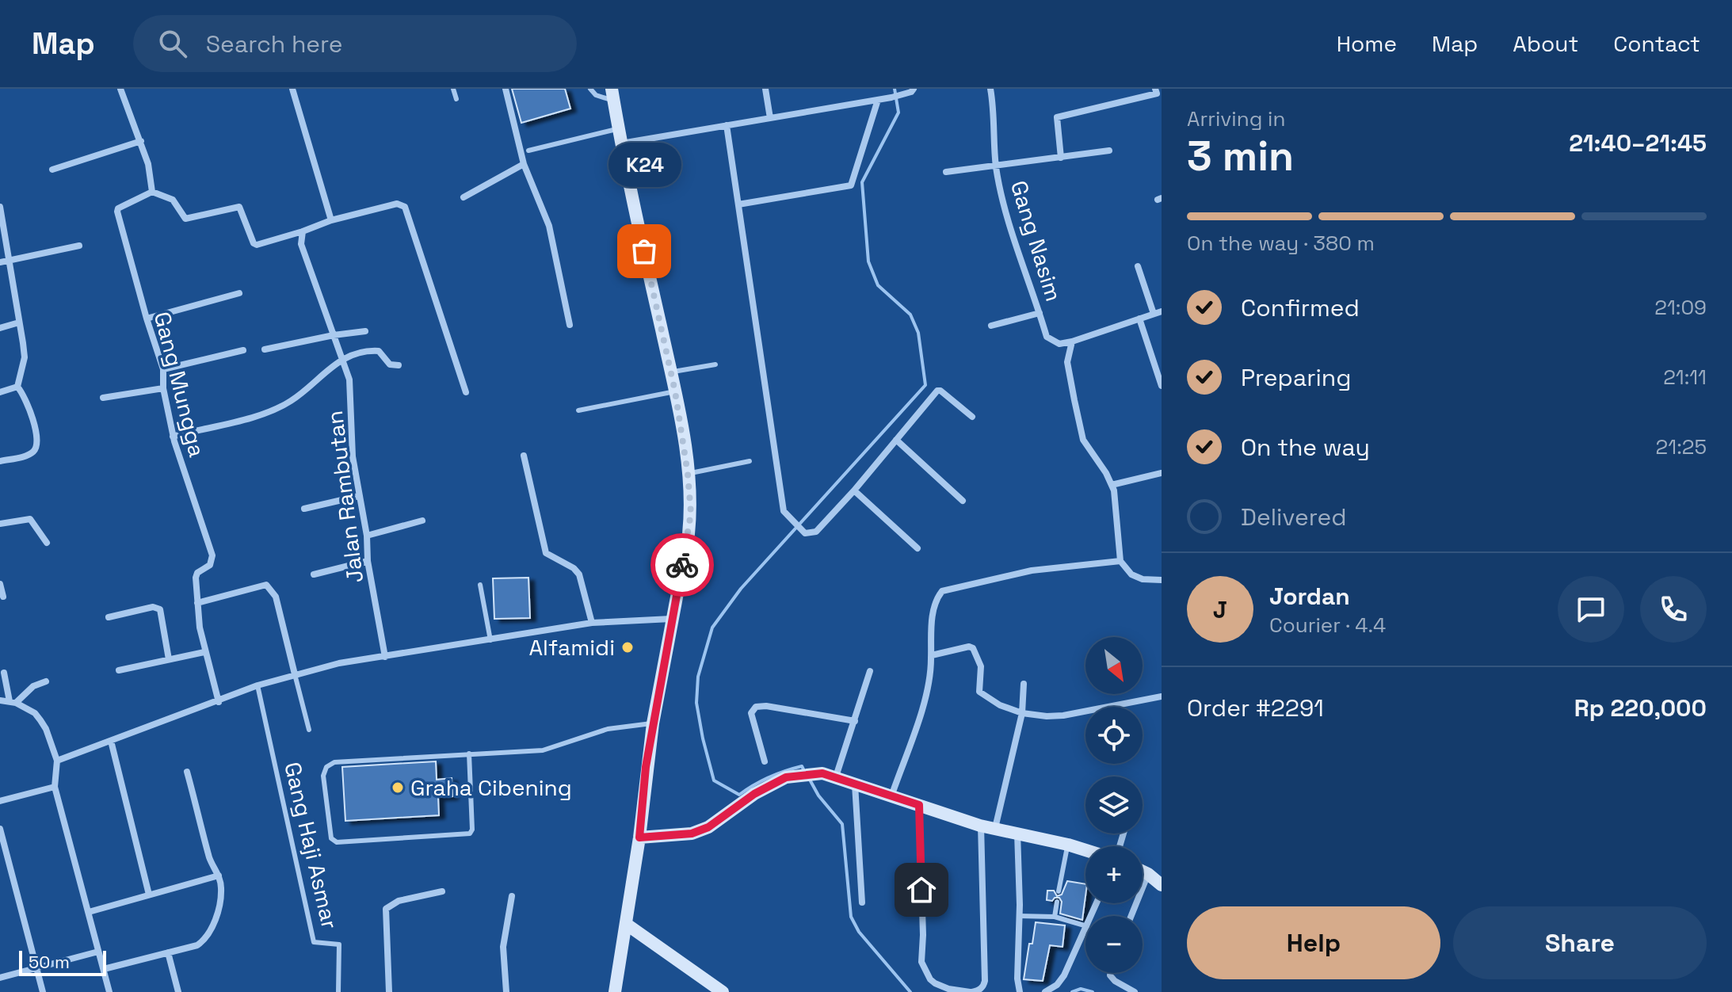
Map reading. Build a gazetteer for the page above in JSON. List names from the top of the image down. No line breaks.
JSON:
{"streets":{"street":["Gang Nasim","Gang Mungga","Jalan Rambutan"],"lane":["Gang Haji Asmar"]},"places":["K24","Alfamidi","Graha Cibening"],"scale_bar":"50 m","north":"bottom right","page":{"header":"Map","search":"Search here","nav":["Home","Map","About","Contact"],"heading":["3 min","Arriving in","21:40–21:45"],"panel":["Jordan","Courier · 4.4","Order #2291","Rp 220,000"],"bubble":"K24","bar":"On the way · 380 m","list":[["Confirmed","21:09"],["Preparing","21:11"],["On the way","21:25"],"Delivered"],"round":"J","map_buttons":["+","−"],"buttons":["Help","Share"],"scale":"50 m"}}
